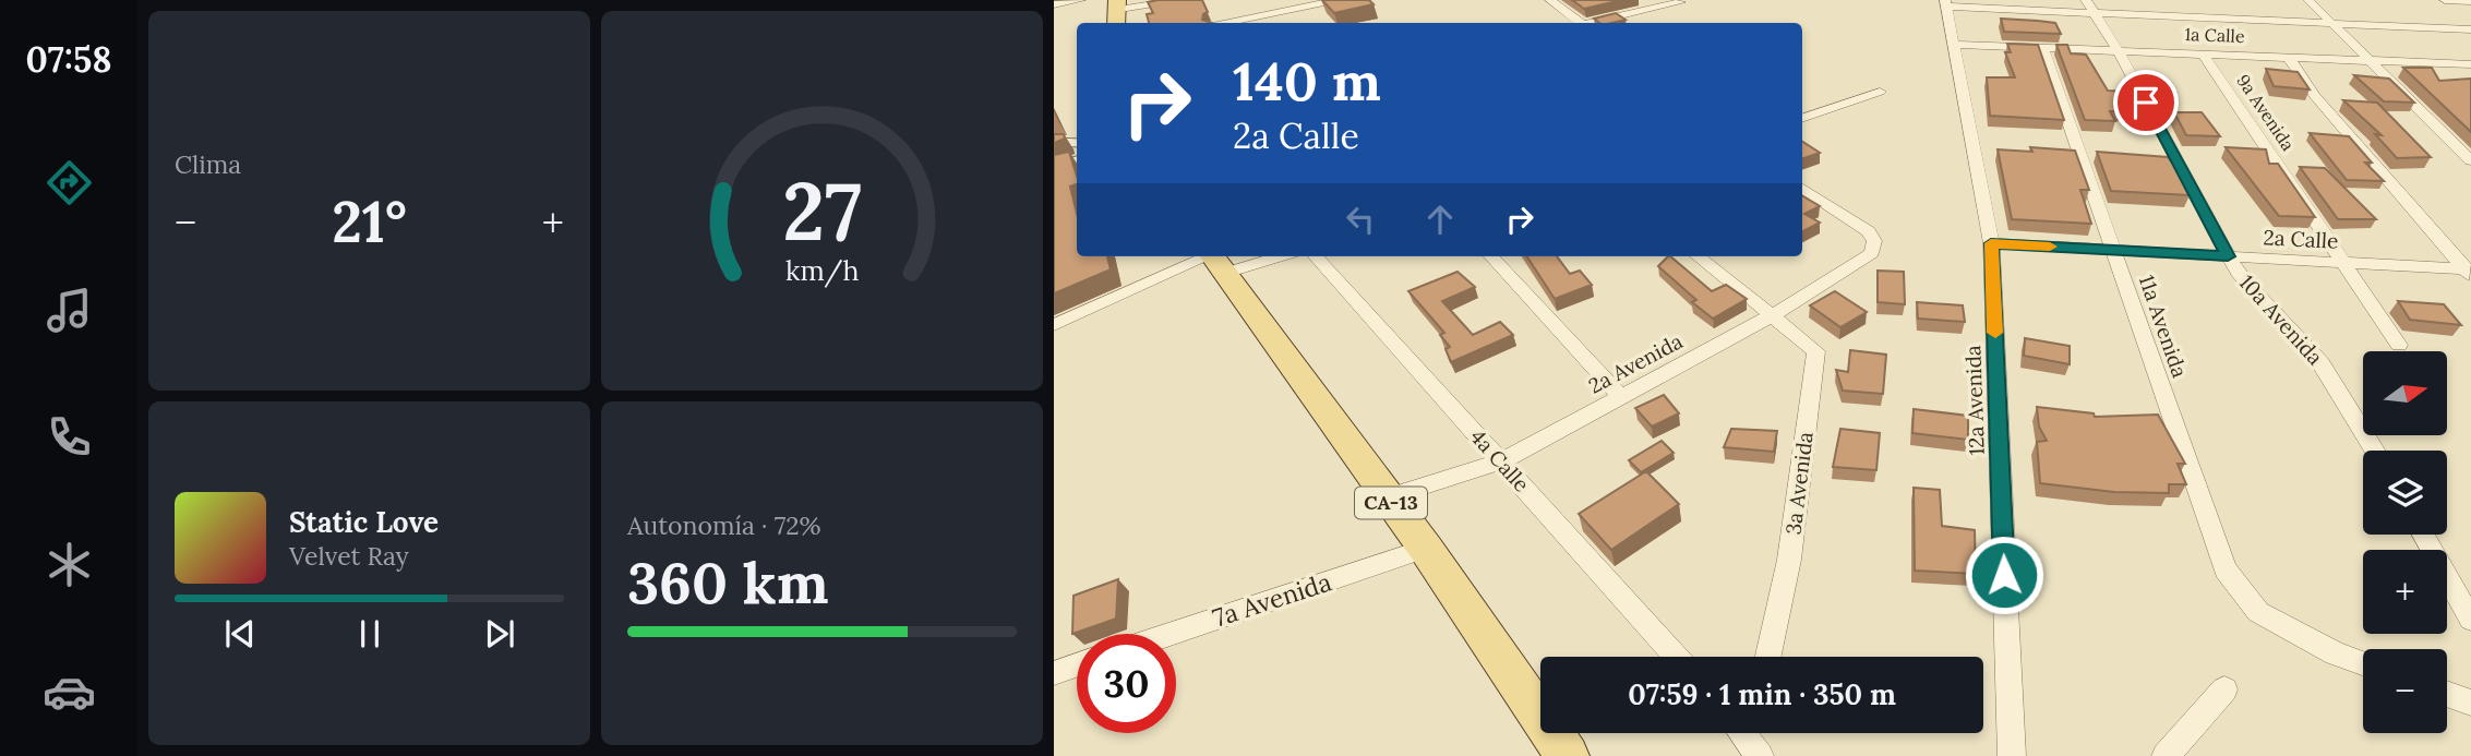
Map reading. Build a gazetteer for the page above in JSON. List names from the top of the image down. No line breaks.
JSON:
{"streets":{"main road":["CA-13"],"street":["1a Calle","9a Avenida","2a Calle","10a Avenida","11a Avenida","2a Avenida","12a Avenida","4a Calle","3a Avenida","7a Avenida"]},"crossings":[["1a Calle","9a Avenida"],["1a Calle","10a Avenida"],["1a Calle","11a Avenida"],["1a Calle","12a Avenida"],["9a Avenida","2a Calle"],["2a Calle","10a Avenida"],["2a Calle","11a Avenida"],["2a Calle","12a Avenida"],["2a Avenida","4a Calle"],["2a Avenida","3a Avenida"],["2a Avenida","CA-13"],["CA-13","7a Avenida"]],"north":"right","page":{"tabs":"07:58","tile":["Clima",["Autonomía · 72%","360 km"]],"turn":["140 m","2a Calle"],"heat":["−","21°","+"],"map_buttons":["+","−"],"song":["Static Love","Velvet Ray"],"limit":"30","trip":"07:59 · 1 min · 350 m","gauge":["27","km/h"]}}
